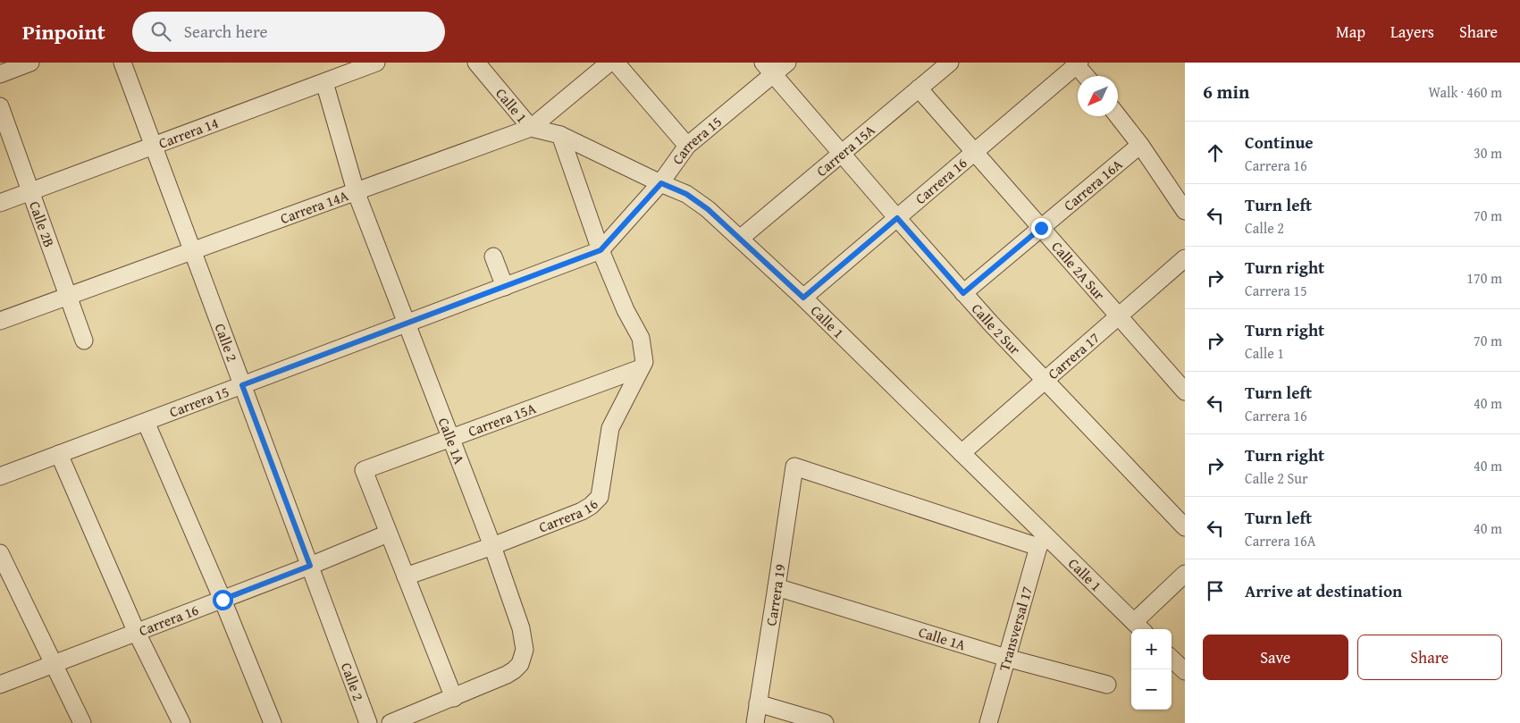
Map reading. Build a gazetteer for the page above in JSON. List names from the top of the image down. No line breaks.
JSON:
{"streets":{"street":["Calle 1","Carrera 14","Carrera 15","Carrera 15A","Carrera 16","Carrera 16A","Carrera 14A","Calle 2B","Calle 2A Sur","Calle 2 Sur","Calle 2","Carrera 17","Calle 1A","Carrera 19","Transversal 17"]},"crossings":[["Calle 1","Carrera 15"],["Calle 1","Carrera 15A"],["Calle 1","Carrera 16"],["Calle 1","Carrera 14A"],["Calle 1","Carrera 17"],["Calle 1","Carrera 19"],["Calle 1","Transversal 17"],["Carrera 14","Calle 2B"],["Carrera 14","Calle 2"],["Carrera 14","Calle 1A"],["Carrera 15","Calle 2 Sur"],["Carrera 15","Calle 2"],["Carrera 15","Calle 1A"],["Carrera 15A","Carrera 16"],["Carrera 15A","Calle 2A Sur"],["Carrera 15A","Calle 2 Sur"],["Carrera 15A","Calle 1A"],["Carrera 16","Calle 2A Sur"],["Carrera 16","Calle 2 Sur"],["Carrera 16","Calle 2"],["Carrera 16","Calle 1A"],["Carrera 16A","Calle 2A Sur"],["Carrera 16A","Calle 2 Sur"],["Carrera 14A","Calle 2B"],["Carrera 14A","Calle 2"],["Carrera 14A","Calle 1A"],["Calle 2A Sur","Carrera 17"],["Calle 2 Sur","Carrera 17"],["Calle 1A","Carrera 19"],["Calle 1A","Transversal 17"]],"north":"bottom left","page":{"header":"Pinpoint","search":"Search here","nav":["Map","Layers","Share"],"heading":["6 min","Walk · 460 m"],"list":[["Continue","Carrera 16","30 m"],["Turn left","Calle 2","70 m"],["Turn right","Carrera 15","170 m"],["Turn right","Calle 1","70 m"],["Turn left","Carrera 16","40 m"],["Turn right","Calle 2 Sur","40 m"],["Turn left","Carrera 16A","40 m"],"Arrive at destination"],"buttons":["Save","Share"],"map_buttons":["+","−"]}}
